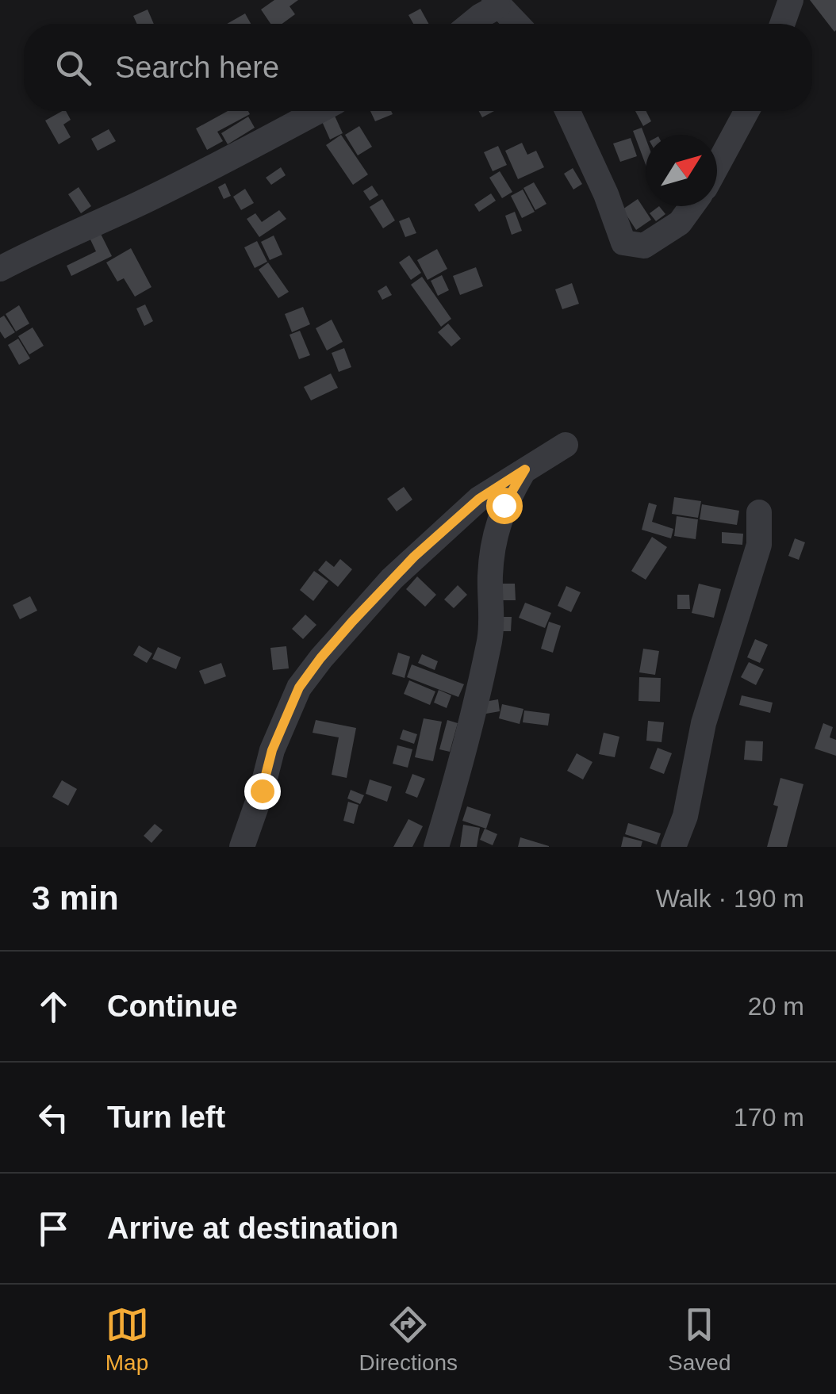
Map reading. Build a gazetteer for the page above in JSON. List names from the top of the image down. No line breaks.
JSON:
{"north":"top right","page":{"search":"Search here","heading":["3 min","Walk · 190 m"],"list":[["Continue","20 m"],["Turn left","170 m"],"Arrive at destination"],"nav":["Map","Directions","Saved"]}}
